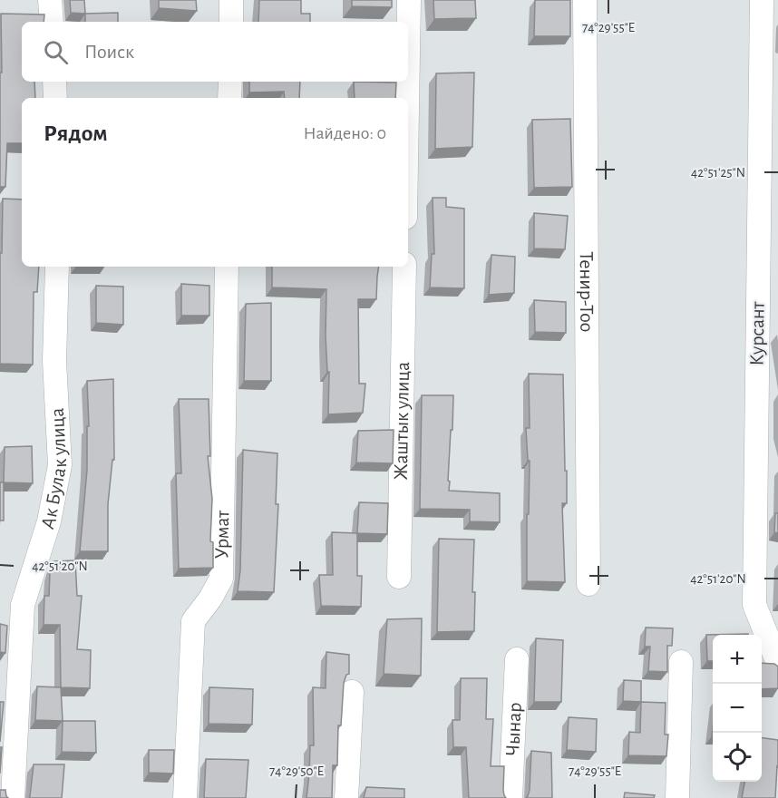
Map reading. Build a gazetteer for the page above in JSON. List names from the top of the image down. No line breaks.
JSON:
{"streets":{"street":["Тенир-Тоо","Курсант","Жаштык улица","Ак Булак улица","Урмат","Чынар"]},"page":{"search":"Поиск","heading":["Рядом","Найдено: 0"],"map_buttons":["+","−"]},"coordinates":["74°29'55\"E","42°51'25\"N","42°51'20\"N","74°29'50\"E"]}
